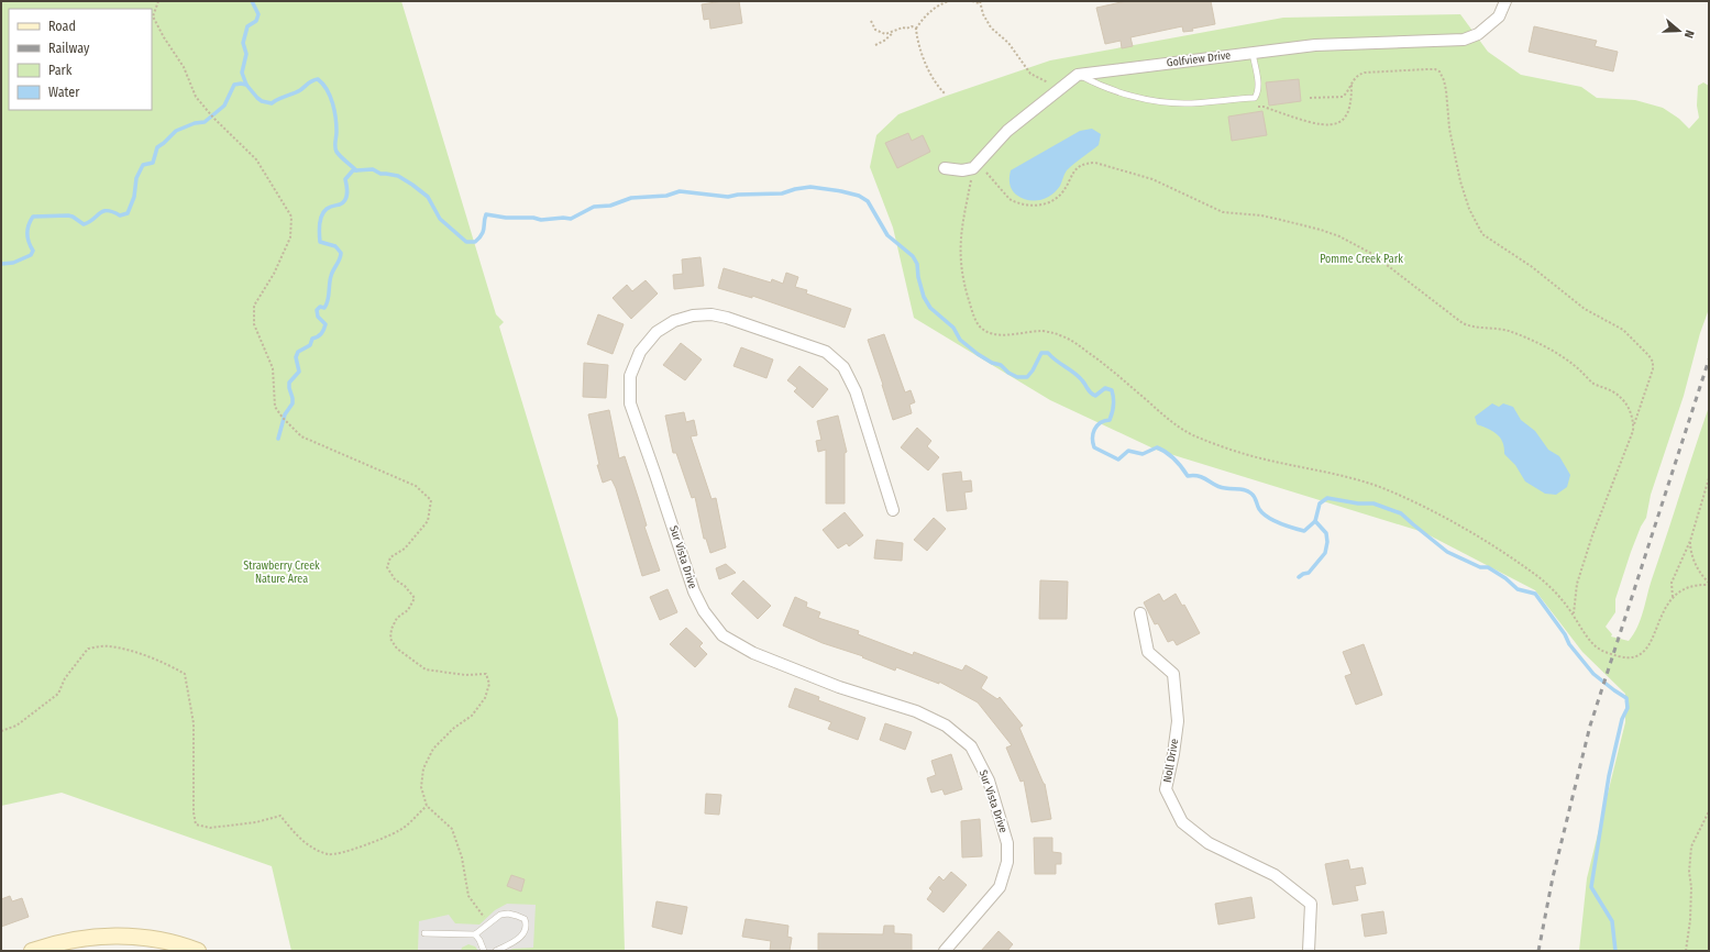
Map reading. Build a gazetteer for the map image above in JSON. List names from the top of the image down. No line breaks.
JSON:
{"streets":{"street":["Golfview Drive","Sur Vista Drive","Noll Drive"]},"parks":["Pomme Creek Park","Strawberry Creek Nature Area"],"legend":["Road","Railway","Park","Water"],"north":"right"}
